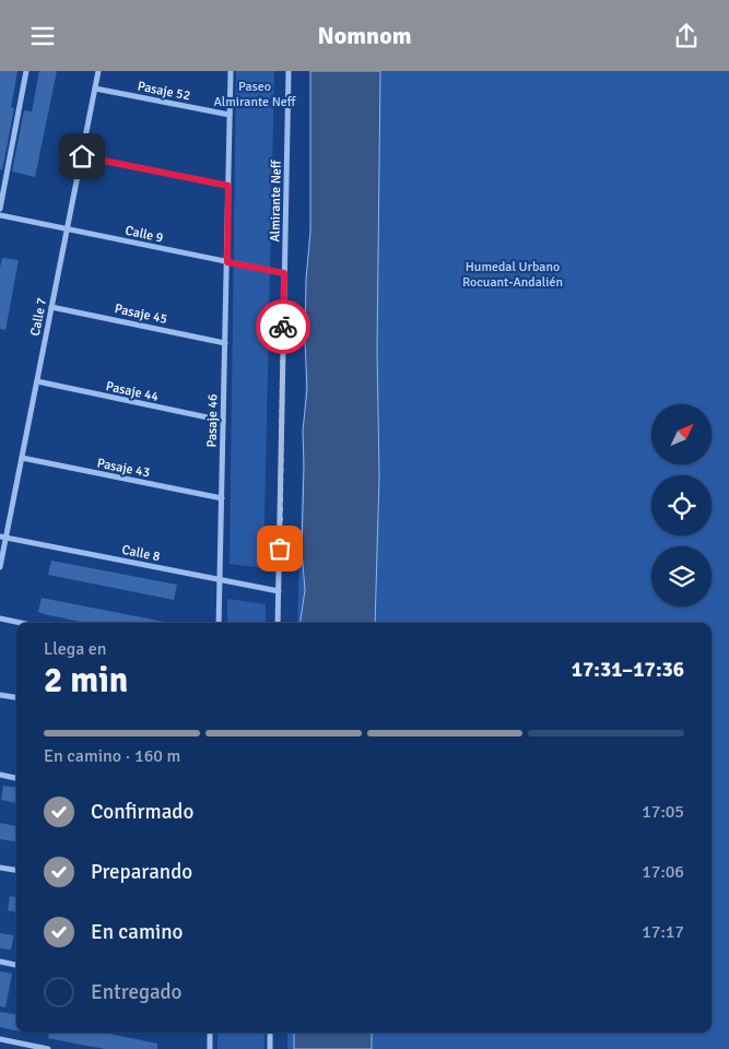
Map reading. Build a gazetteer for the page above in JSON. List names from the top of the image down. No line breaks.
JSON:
{"streets":{"street":["Pasaje 52","Almirante Neff","Calle 9","Pasaje 45","Calle 7","Pasaje 44","Pasaje 46","Pasaje 43","Calle 8"]},"crossings":[["Pasaje 52","Calle 7"],["Pasaje 52","Pasaje 46"],["Almirante Neff","Calle 9"],["Almirante Neff","Calle 8"],["Calle 9","Calle 7"],["Calle 9","Pasaje 46"],["Pasaje 45","Calle 7"],["Pasaje 45","Pasaje 46"],["Calle 7","Pasaje 44"],["Calle 7","Pasaje 43"],["Calle 7","Calle 8"],["Pasaje 44","Pasaje 46"],["Pasaje 46","Pasaje 43"],["Pasaje 46","Calle 8"]],"parks":["Paseo Almirante Neff","Humedal Urbano Rocuant-Andalién"],"north":"top right","page":{"header":"Nomnom","heading":["2 min","Llega en","17:31–17:36"],"bar":"En camino · 160 m","list":[["Confirmado","17:05"],["Preparando","17:06"],["En camino","17:17"],"Entregado"]}}
